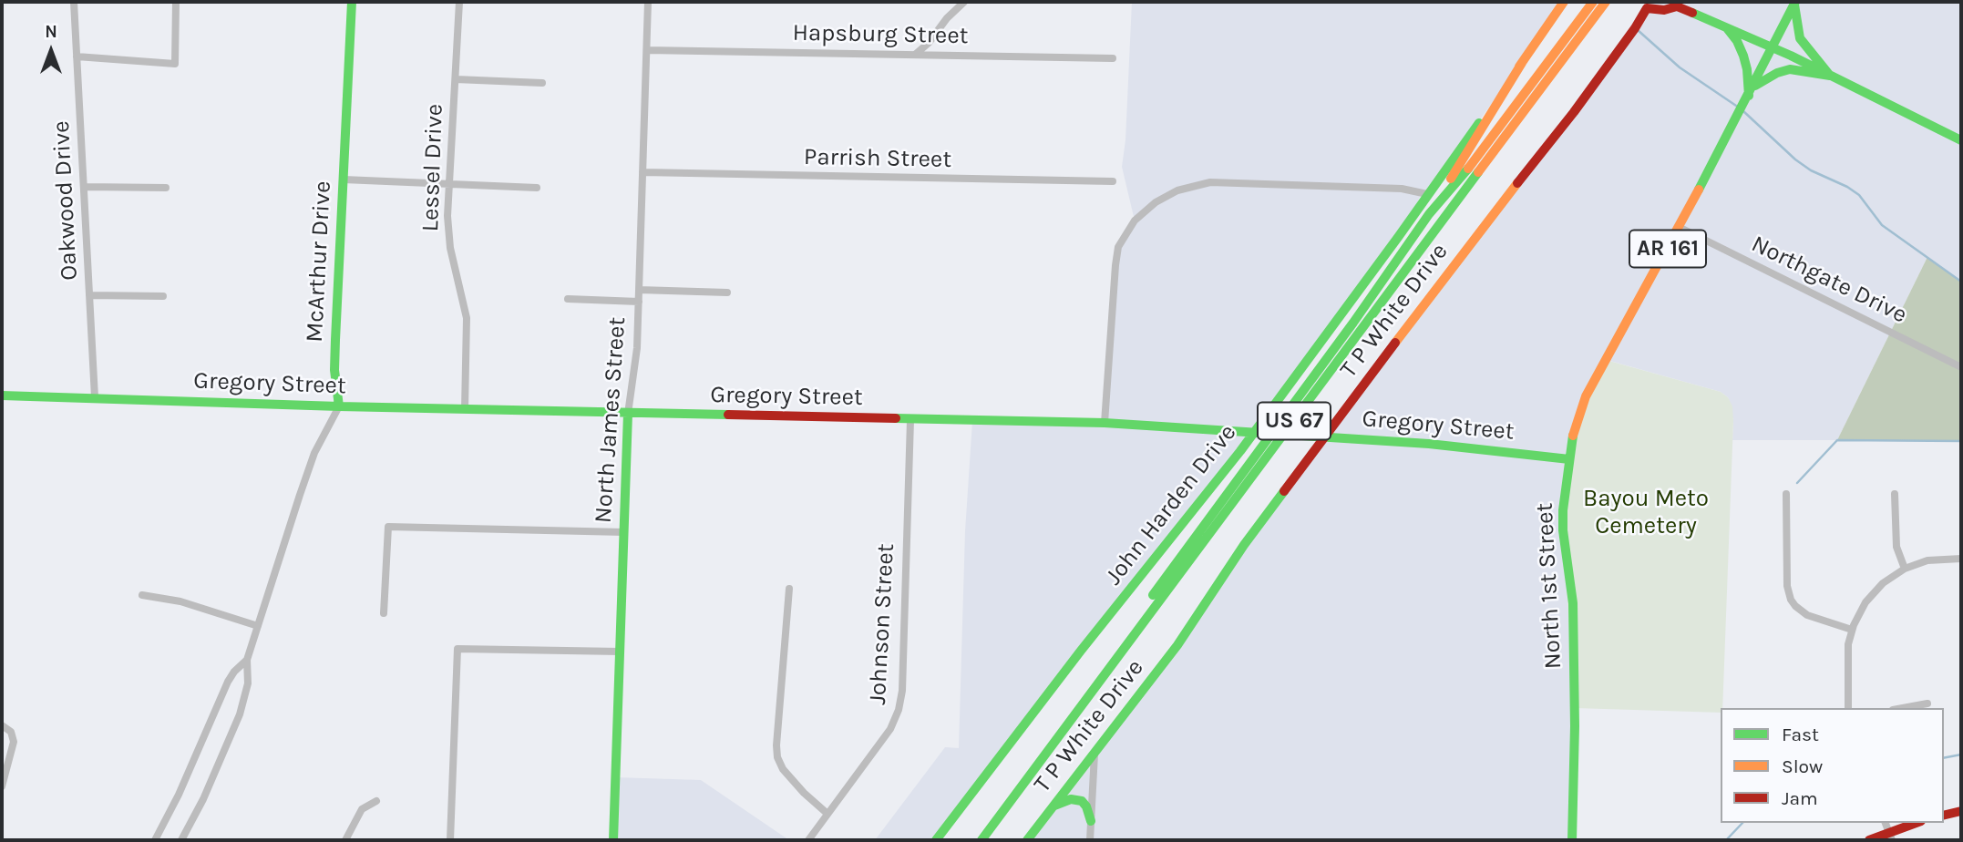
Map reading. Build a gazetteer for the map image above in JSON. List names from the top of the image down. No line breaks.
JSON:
{"streets":{"main road":["AR 161","McArthur Drive","T P White Drive","Gregory Street","North James Street","US 67","John Harden Drive","North 1st Street"],"street":["Hapsburg Street","Parrish Street","Lessel Drive","Oakwood Drive","Northgate Drive","Johnson Street"]},"crossings":[["Hapsburg Street","North James Street"],["Parrish Street","North James Street"],["Lessel Drive","Gregory Street"],["Oakwood Drive","Gregory Street"],["McArthur Drive","Gregory Street"],["Northgate Drive","North 1st Street"],["T P White Drive","North 1st Street"],["Gregory Street","North James Street"],["Gregory Street","North 1st Street"],["Gregory Street","Johnson Street"]],"parks":["Bayou Meto Cemetery"],"legend":["Fast","Slow","Jam"],"north":"top"}
